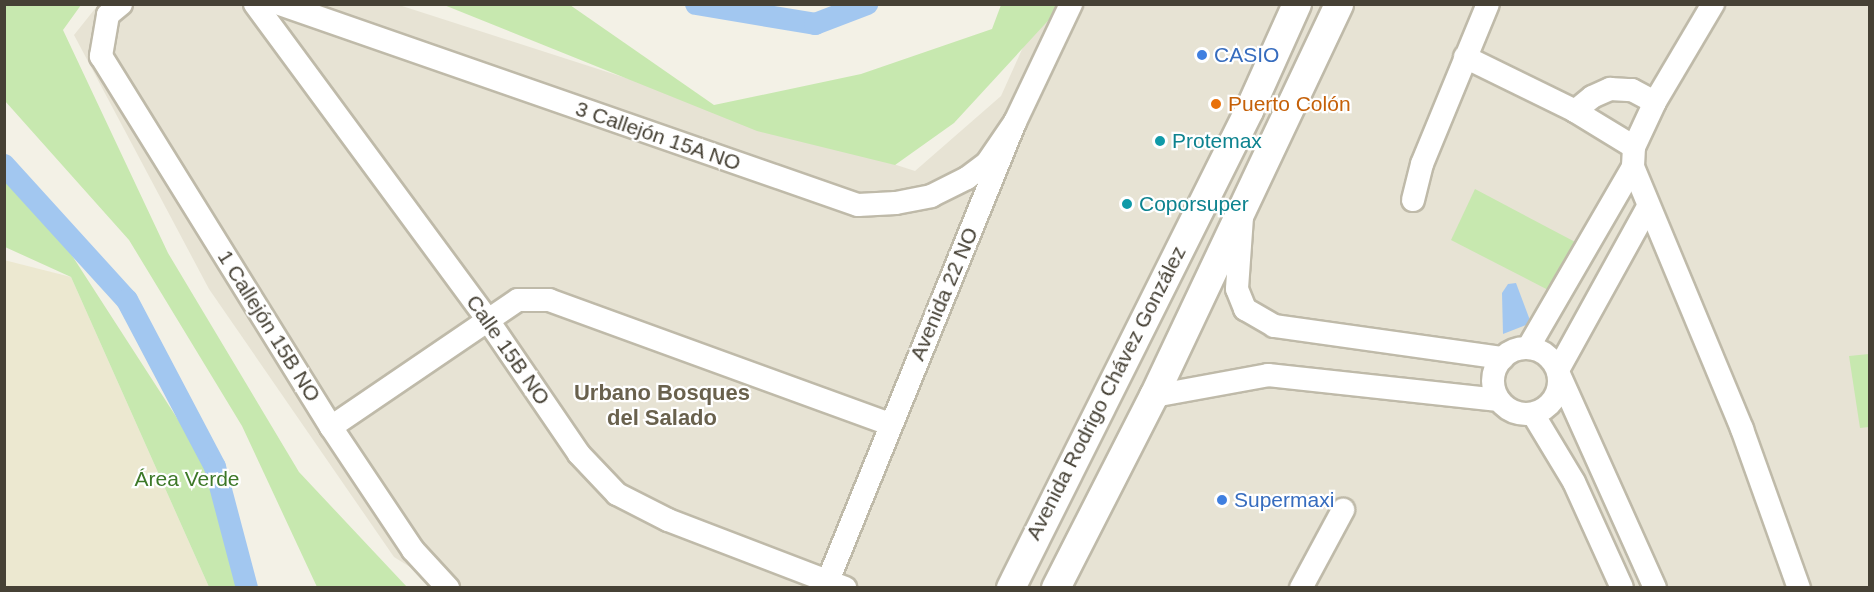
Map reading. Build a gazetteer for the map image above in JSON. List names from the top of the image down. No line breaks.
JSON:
{"streets":{"street":["3 Callejón 15A NO","Avenida 22 NO","1 Callejón 15B NO","Calle 15B NO","Avenida Rodrigo Chávez González"]},"crossings":[["3 Callejón 15A NO","Avenida 22 NO"],["Avenida 22 NO","Calle 15B NO"]],"districts":["Urbano Bosques del Salado"],"parks":["Área Verde"],"places":["CASIO","Puerto Colón","Protemax","Coporsuper","Supermaxi"]}
